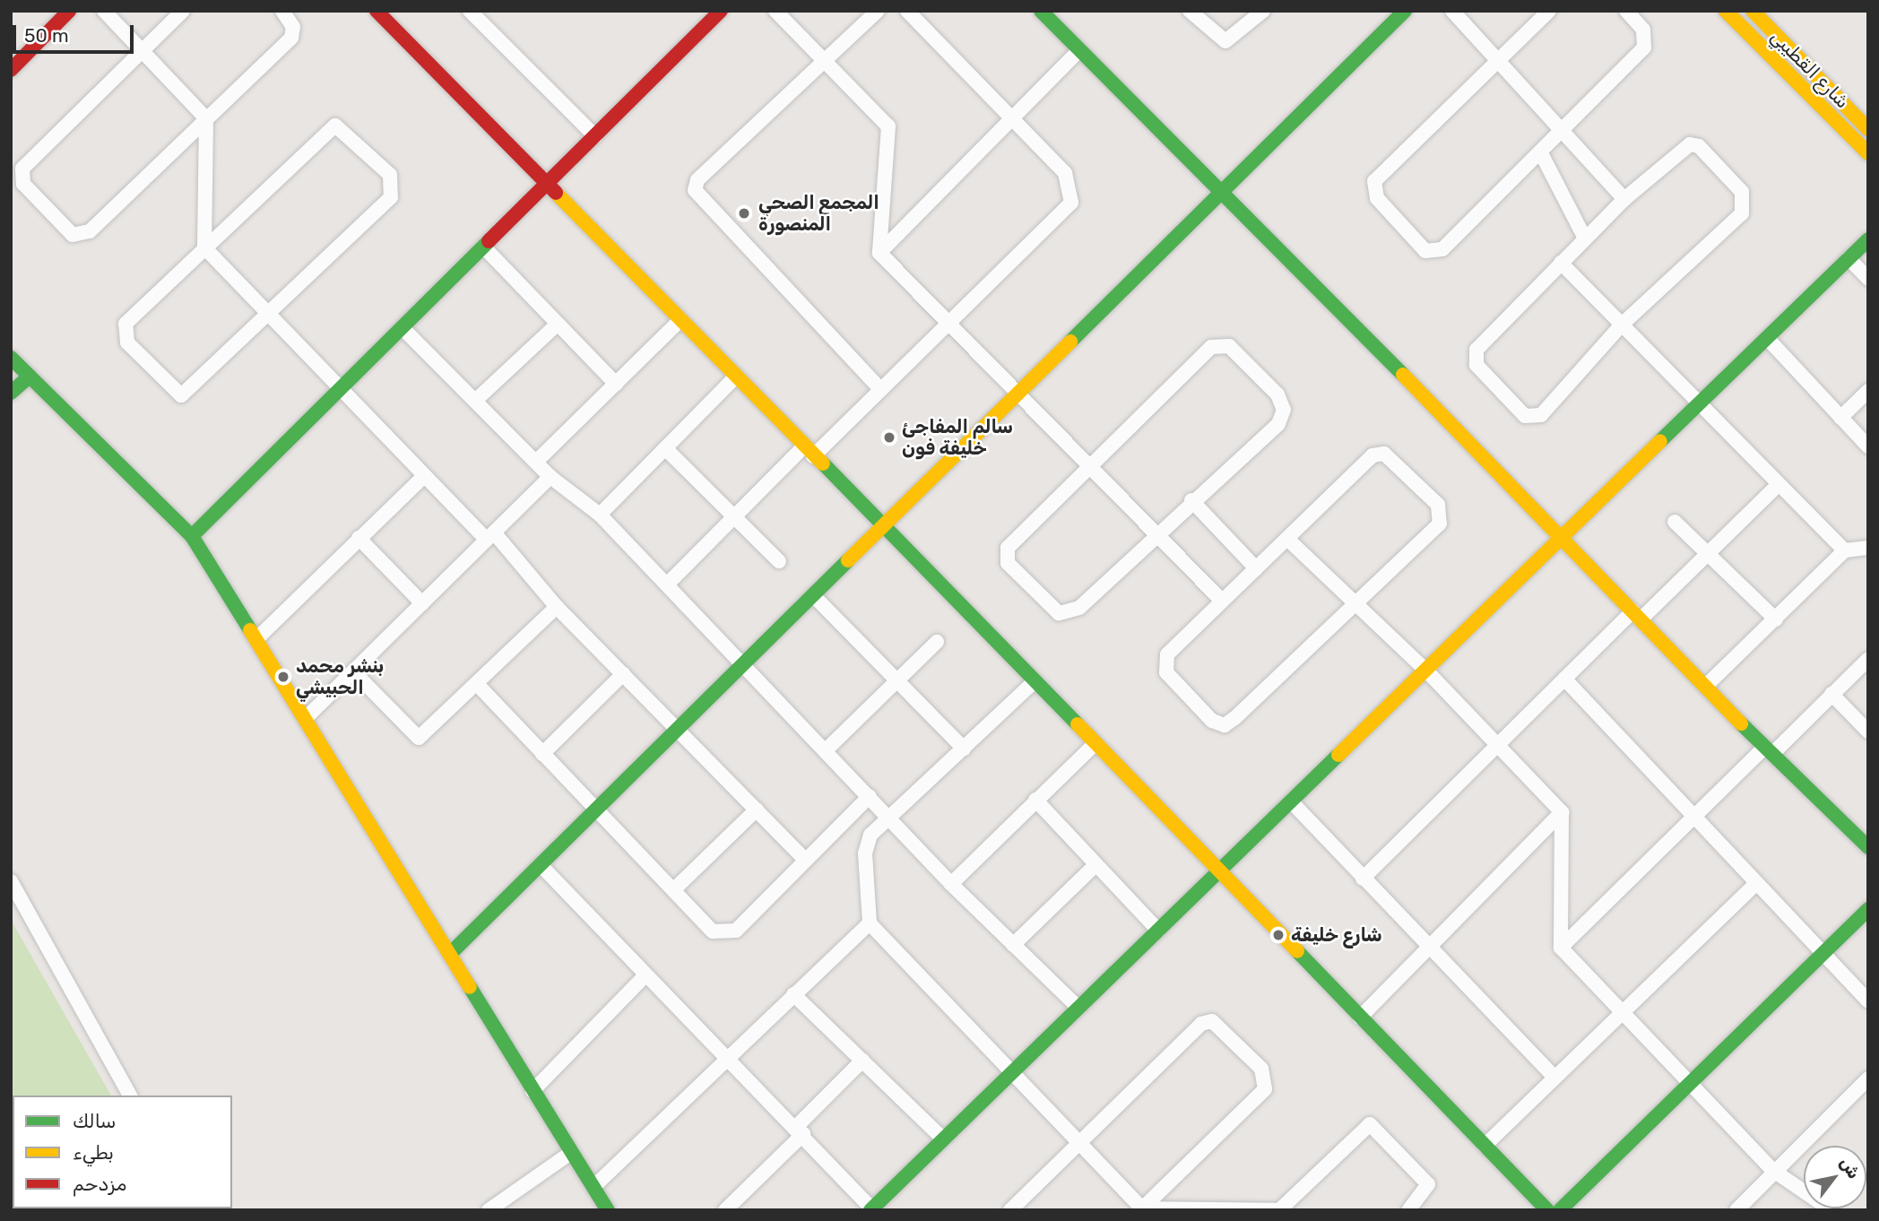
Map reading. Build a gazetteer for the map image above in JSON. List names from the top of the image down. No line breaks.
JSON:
{"streets":{"street":["شارع القطيبي"]},"places":["المجمع الصحي المنصورة","سالم المفاجئ خليفة فون","بنشر محمد الحبيشي","شارع خليفة"],"legend":["سالك","بطيء","مزدحم"],"scale_bar":"50 m","north":"top right"}
